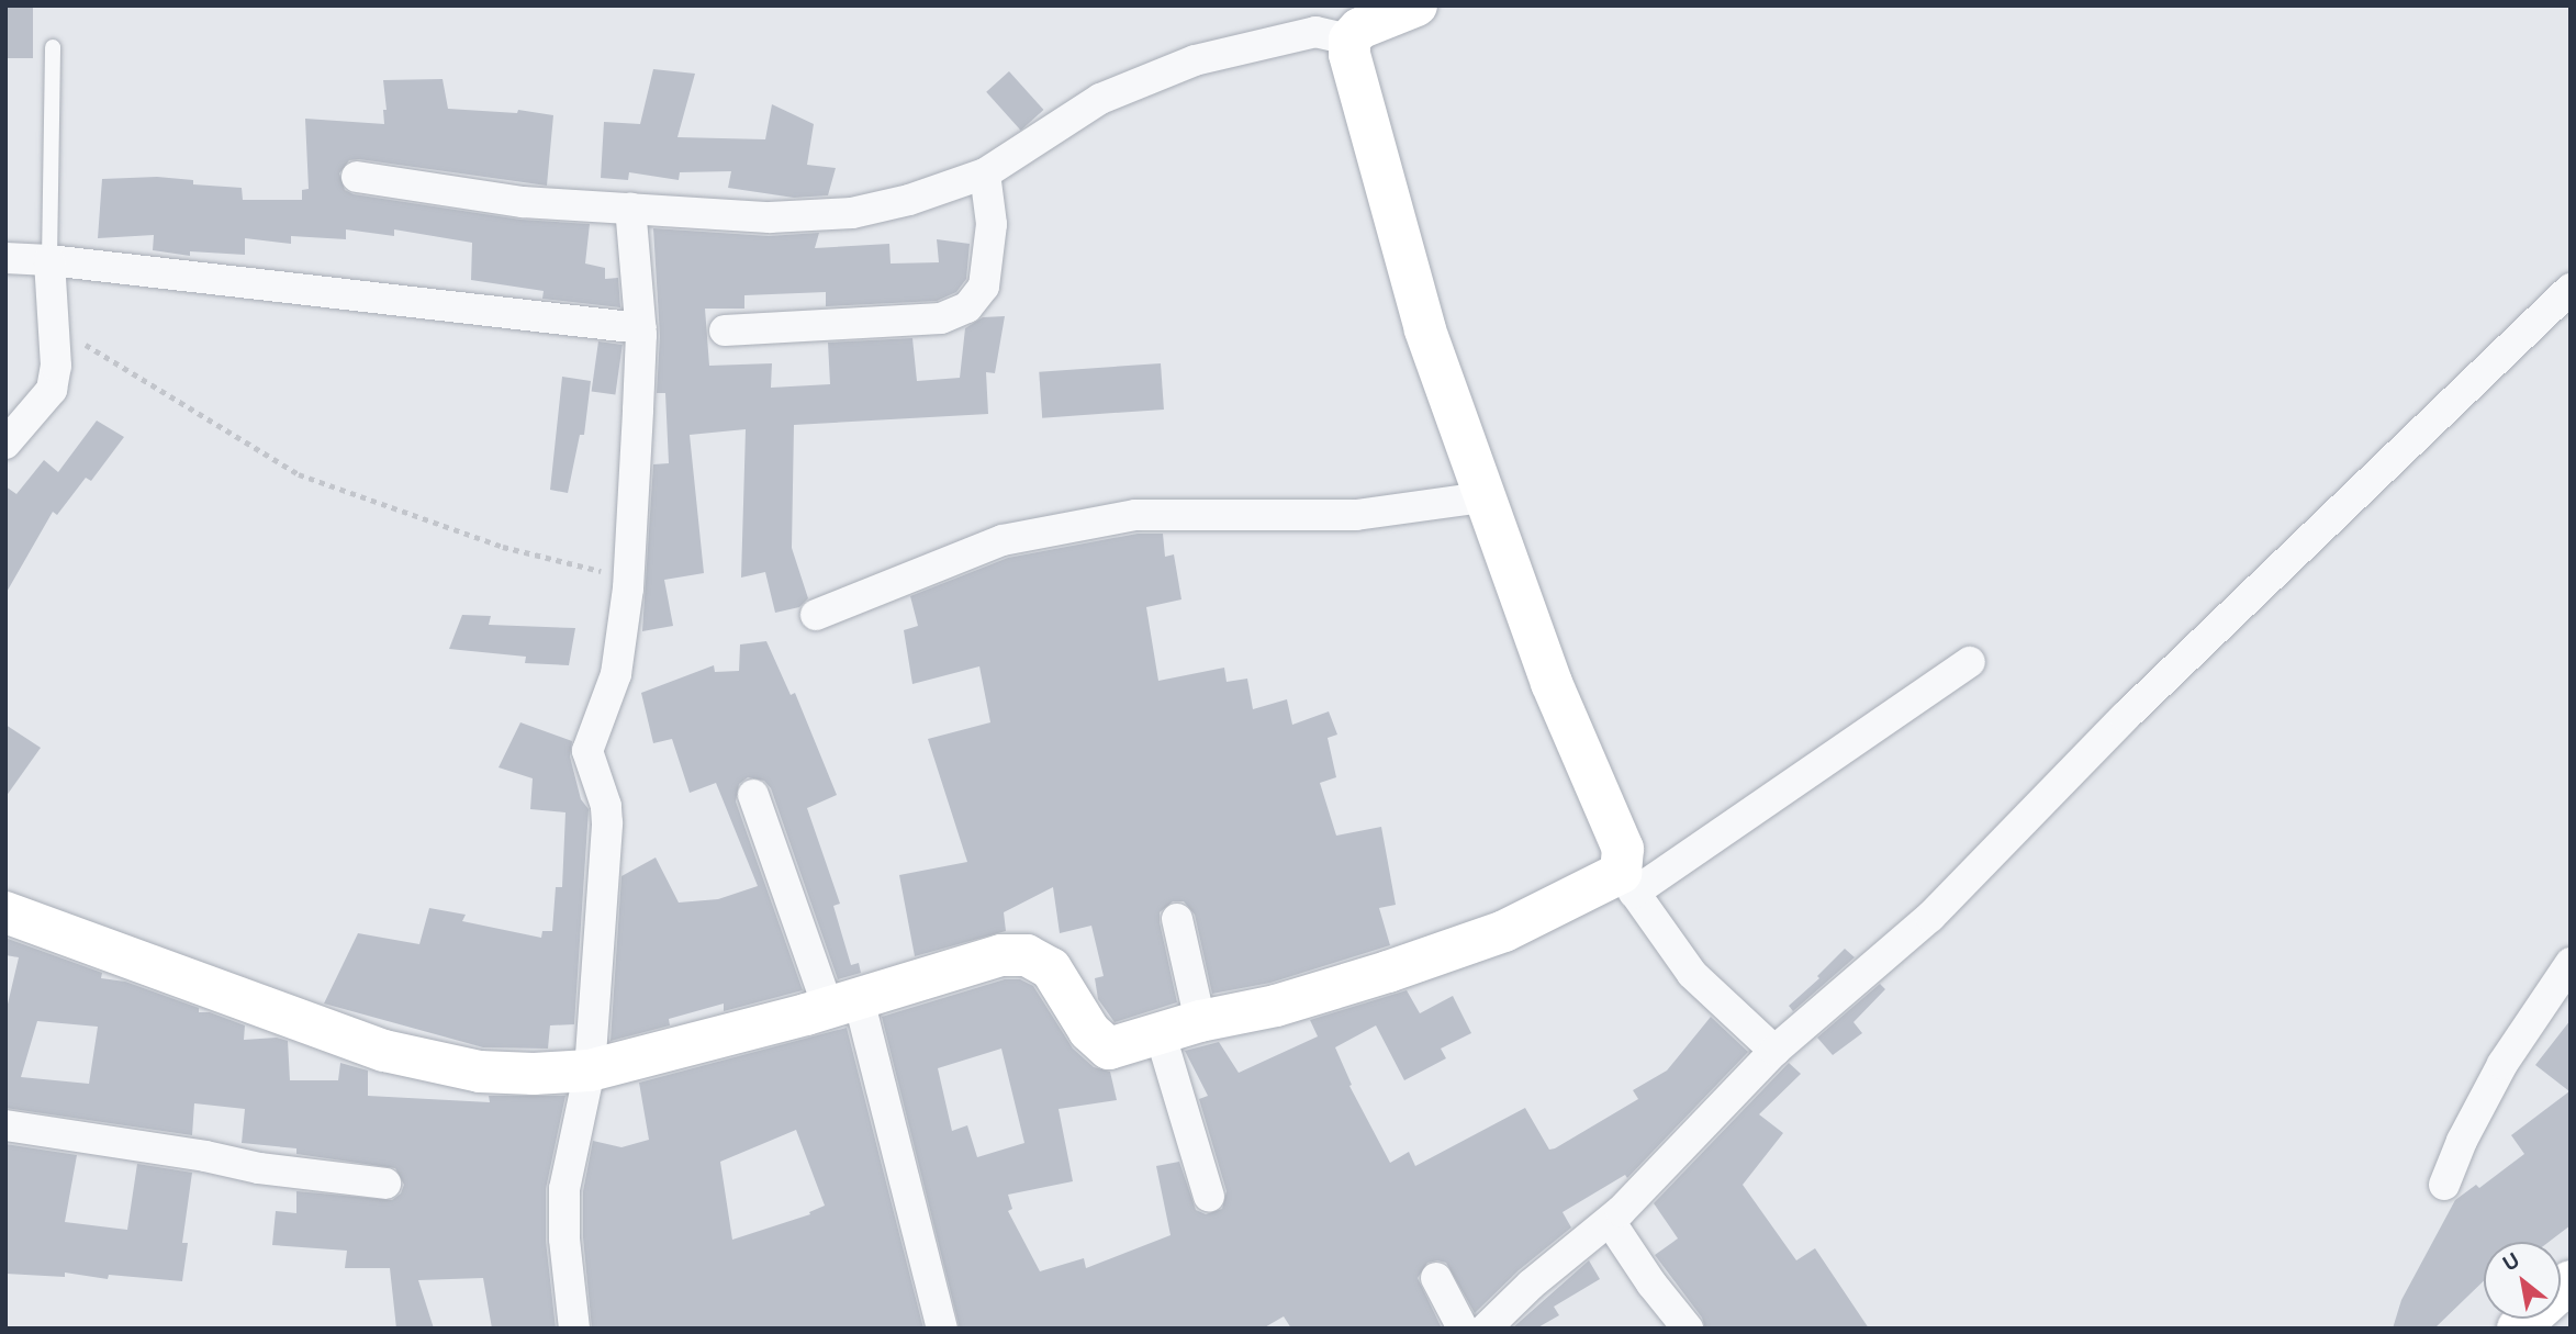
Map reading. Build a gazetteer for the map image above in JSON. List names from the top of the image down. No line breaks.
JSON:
{"north":"top left"}
